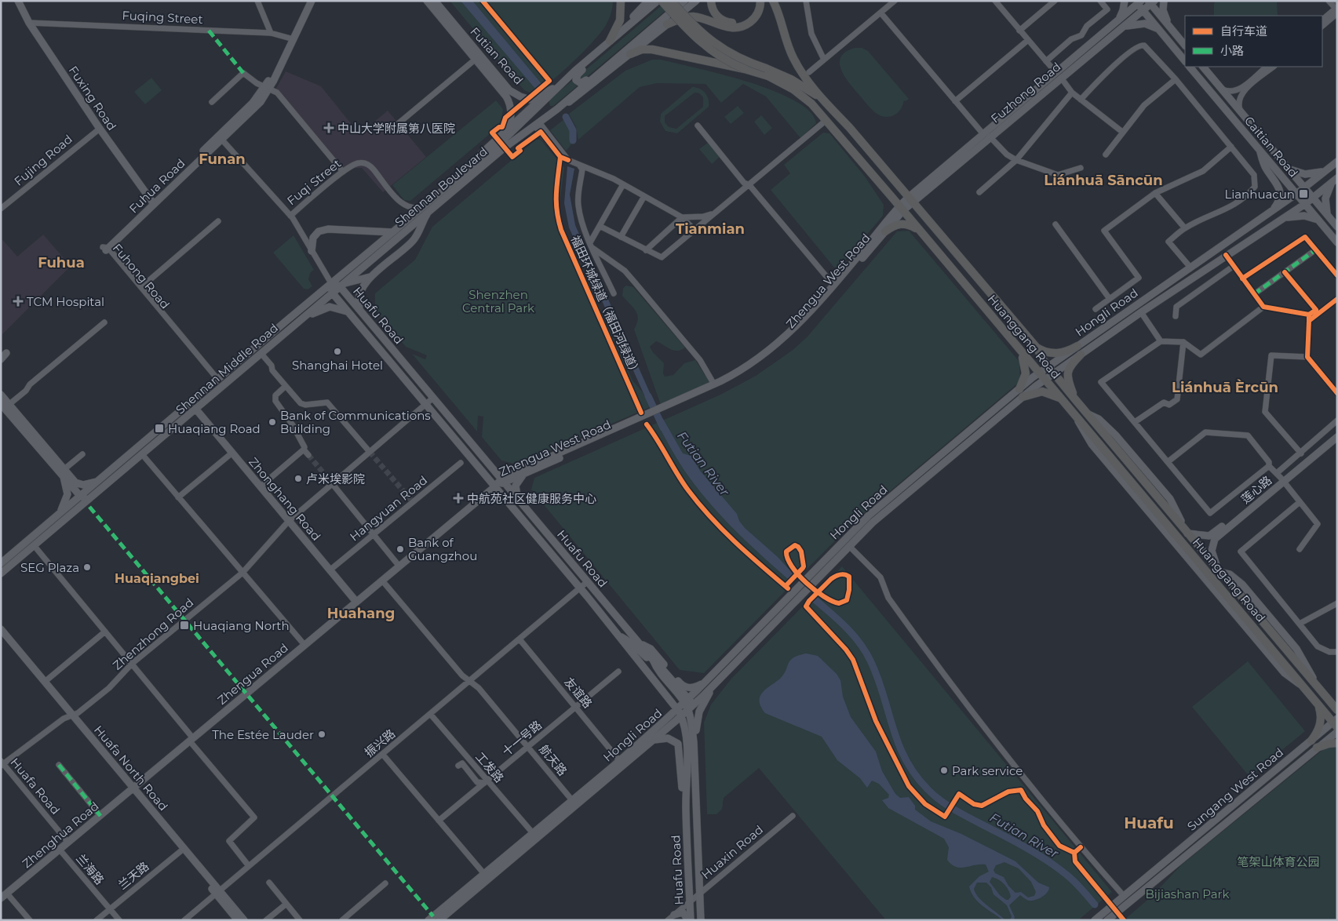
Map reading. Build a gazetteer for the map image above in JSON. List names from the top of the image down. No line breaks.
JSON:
{"streets":{"highway":["Huanggang Road"],"main road":["Futian Road","Fuzhong Road","Fuxing Road","Caitian Road","Fuhua Road","Shennan Boulevard","Zhengua West Road","Hongli Road","Huafu Road","Shennan Middle Road","莲心路","Zhonghang Road","Zhengua Road","Huafa North Road","Sungang West Road","Zhenghua Road"],"street":["Fuqing Street","Fujing Road","Fuqi Street","Fuhong Road","Hangyuan Road","Zhenzhong Road","友谊路","十一号路","振兴路","航天路","工发路","Huafa Road","Huaxin Road","兰海路","兰天路"],"cycle path":["福田环城绿道（福田河绿道）"]},"crossings":[["Fuqing Street","Fuxing Road"],["Fuqing Street","Fuhua Road"],["Fuzhong Road","Zhengua West Road"],["Fuzhong Road","Huanggang Road"],["Fuxing Road","Fujing Road"],["Fuxing Road","Fuhua Road"],["Caitian Road","Hongli Road"],["Fuqi Street","Shennan Boulevard"],["Fuhua Road","Fuhong Road"],["Shennan Boulevard","Huafu Road"],["Shennan Boulevard","Shennan Middle Road"],["Fuhong Road","Shennan Middle Road"],["Zhengua West Road","Huafu Road"],["Zhengua West Road","Huanggang Road"],["Zhengua West Road","Zhengua Road"],["Hongli Road","Huafu Road"],["Hongli Road","Huanggang Road"],["Hongli Road","友谊路"],["Hongli Road","航天路"],["Hongli Road","工发路"],["Huafu Road","Shennan Middle Road"],["Huafu Road","Zhenzhong Road"],["Huafu Road","Zhengua Road"],["Huafu Road","振兴路"],["Huafu Road","Huaxin Road"],["Huanggang Road","莲心路"],["Huanggang Road","Sungang West Road"],["Shennan Middle Road","Zhonghang Road"],["Zhonghang Road","Hangyuan Road"],["Zhonghang Road","Zhenzhong Road"],["Zhonghang Road","Zhengua Road"],["Zhenzhong Road","Huafa North Road"],["Zhenzhong Road","Huafa Road"],["Zhengua Road","Huafa North Road"],["Zhengua Road","Zhenghua Road"],["友谊路","十一号路"],["友谊路","振兴路"],["十一号路","航天路"],["十一号路","工发路"],["振兴路","航天路"],["振兴路","工发路"],["振兴路","Huafa North Road"],["Huafa North Road","Zhenghua Road"],["Huafa North Road","兰天路"],["Huafa Road","Zhenghua Road"],["Zhenghua Road","兰海路"],["兰海路","兰天路"]],"districts":["Funan","Liánhuā Sāncūn","Tianmian","Fuhua","Liánhuā Èrcūn","Huaqiangbei","Huahang","Huafu"],"water":["Futian River"],"parks":["Shenzhen Central Park","笔架山体育公园","Bijiashan Park"],"places":{"health":["中山大学附属第八医院","TCM Hospital","中航苑社区健康服务中心"],"transit":["Lianhuacun","Huaqiang Road","Huaqiang North"],"other":["Shanghai Hotel","Bank of Communications Building","卢米埃影院","Bank of Guangzhou","SEG Plaza","The Estée Lauder","Park service"]},"legend":["自行车道","小路"]}
